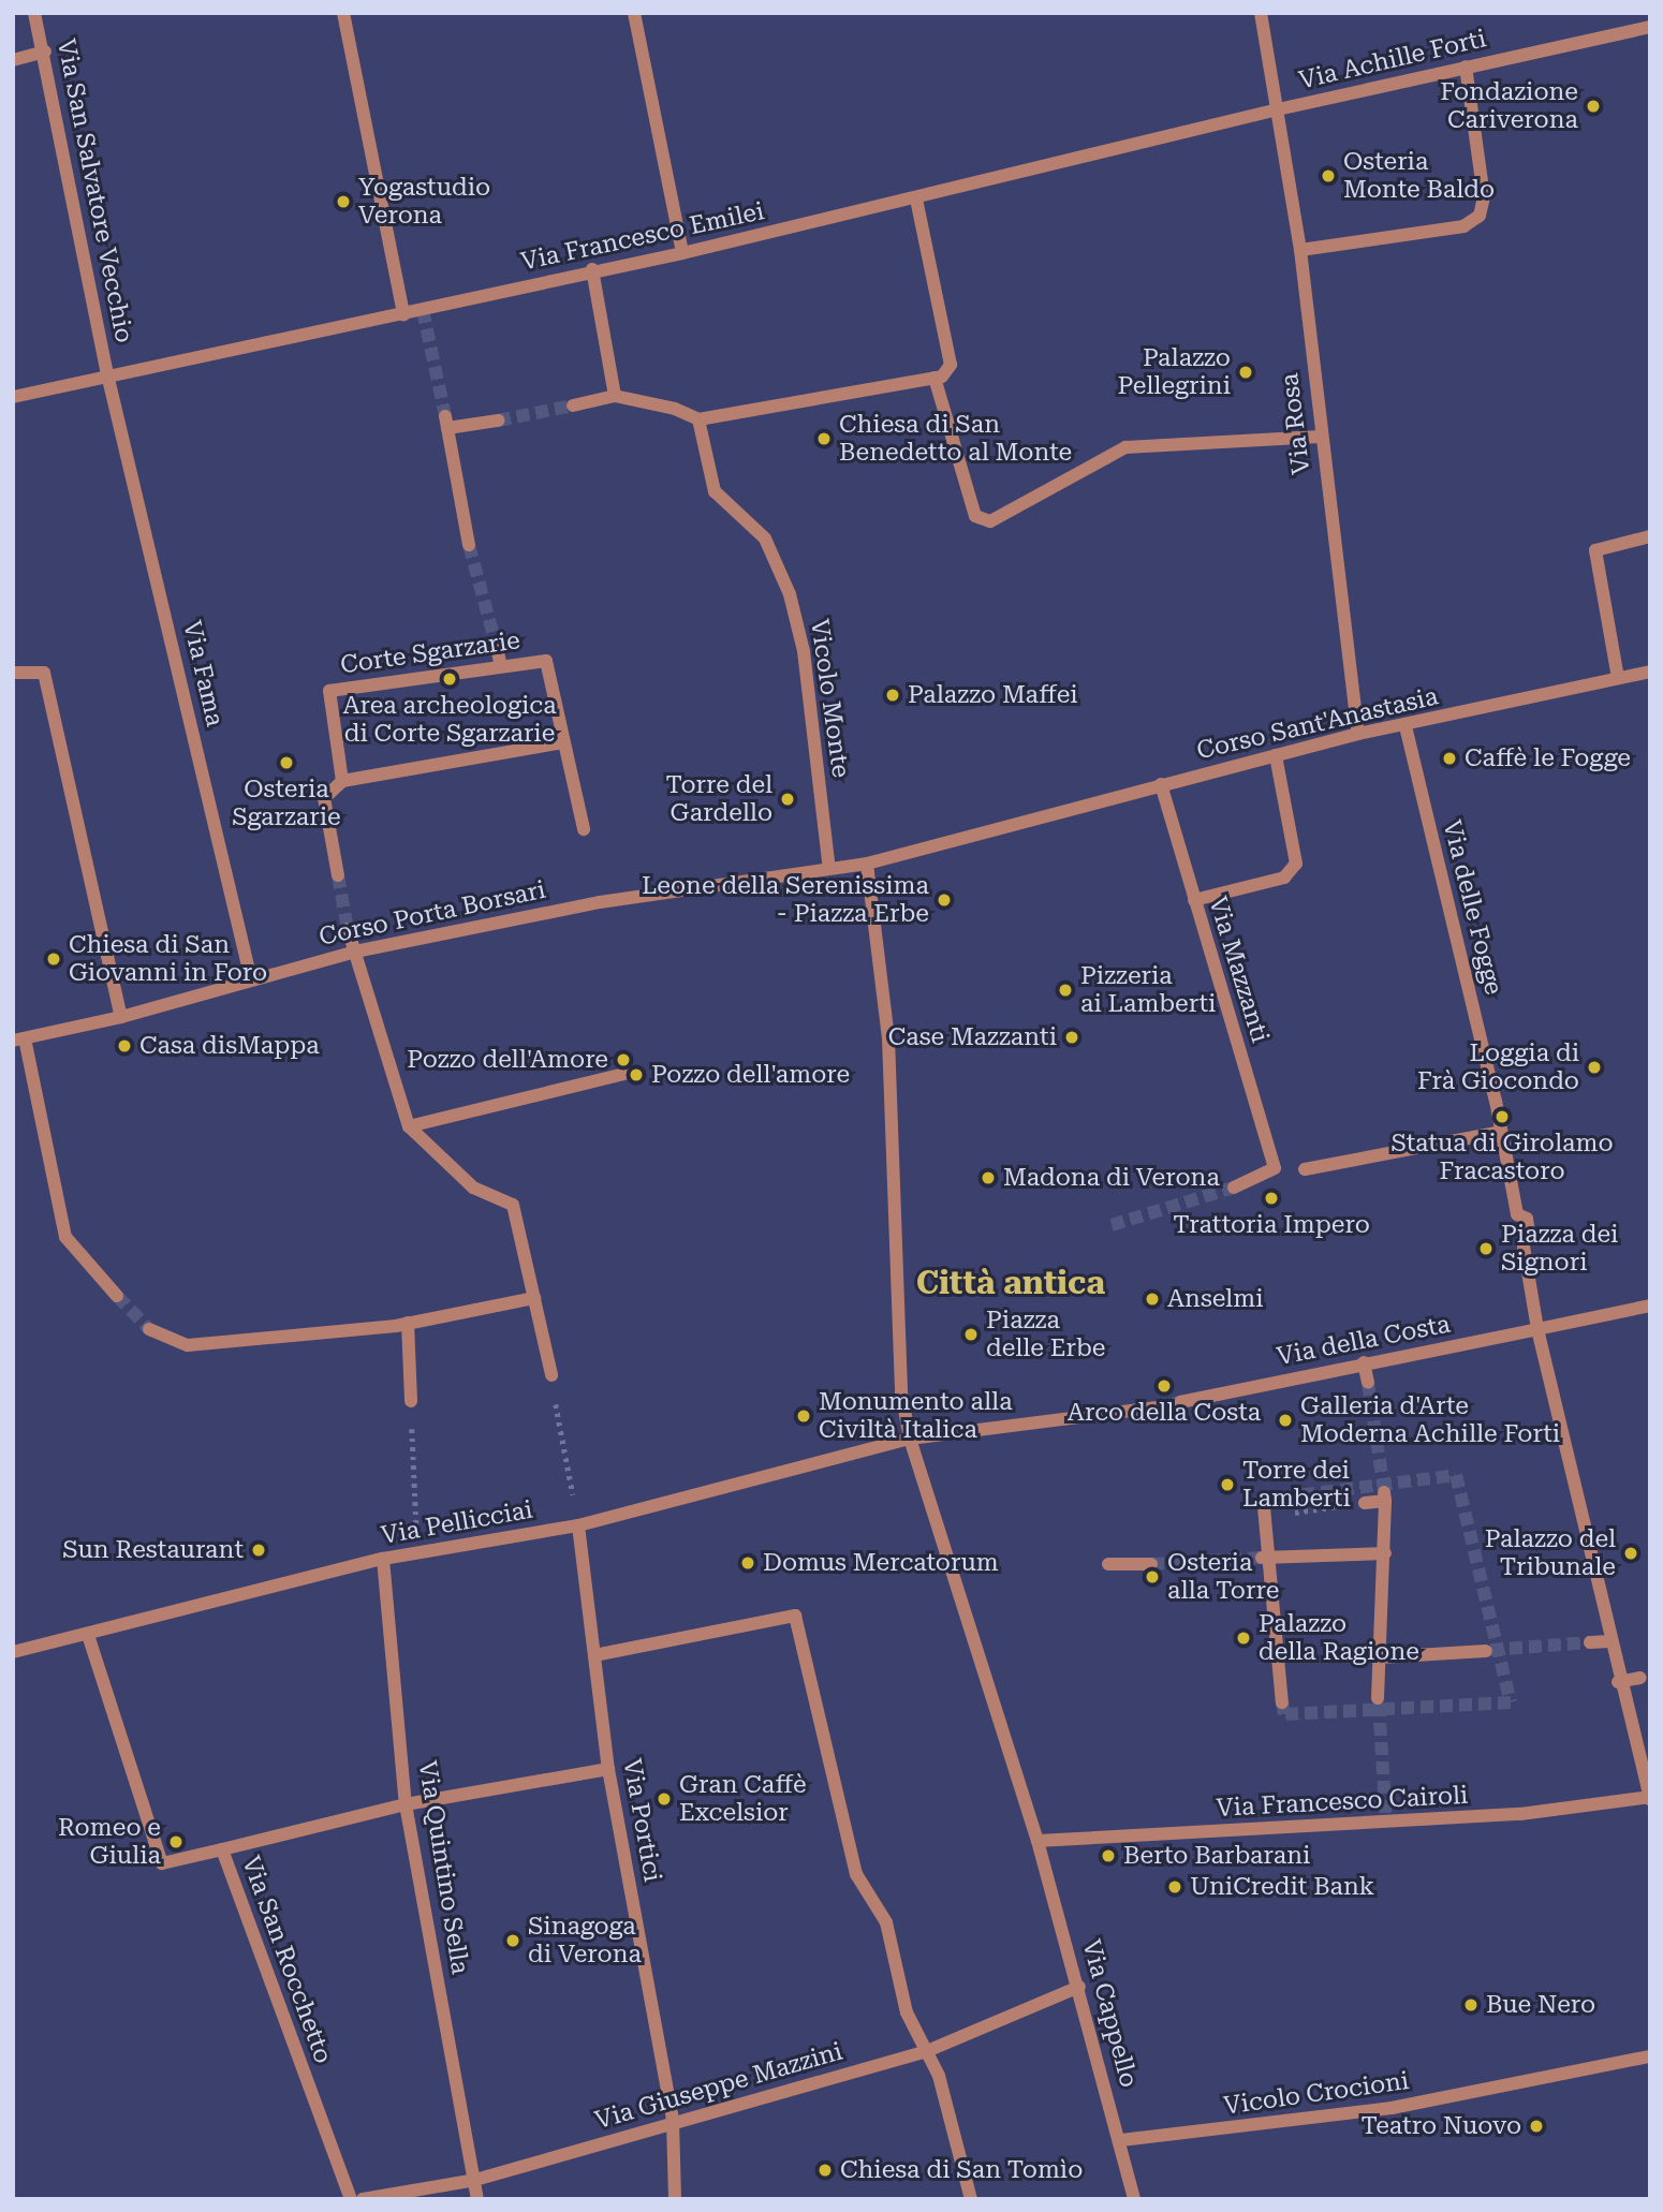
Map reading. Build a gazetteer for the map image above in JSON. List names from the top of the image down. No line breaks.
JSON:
{"streets":{"street":["Via Achille Forti","Via San Salvatore Vecchio","Via Francesco Emilei","Via Rosa","Corte Sgarzarie","Via Fama","Vicolo Monte","Corso Sant'Anastasia","Via delle Fogge","Corso Porta Borsari","Via Mazzanti","Via della Costa","Via Pellicciai","Via Francesco Cairoli","Via Portici","Via Quintino Sella","Via San Rocchetto","Via Cappello","Via Giuseppe Mazzini","Vicolo Crocioni"]},"crossings":[["Via Achille Forti","Via Francesco Emilei"],["Via Achille Forti","Via Rosa"],["Via San Salvatore Vecchio","Via Francesco Emilei"],["Via San Salvatore Vecchio","Via Fama"],["Via Francesco Emilei","Via Rosa"],["Via Francesco Emilei","Via Fama"],["Via Rosa","Corso Sant'Anastasia"],["Via Fama","Corso Porta Borsari"],["Vicolo Monte","Corso Porta Borsari"],["Corso Sant'Anastasia","Via delle Fogge"],["Corso Sant'Anastasia","Corso Porta Borsari"],["Corso Sant'Anastasia","Via Mazzanti"],["Via Pellicciai","Via Portici"],["Via Pellicciai","Via Quintino Sella"],["Via Pellicciai","Via San Rocchetto"],["Via Francesco Cairoli","Via Cappello"],["Via Portici","Via Giuseppe Mazzini"],["Via Quintino Sella","Via Giuseppe Mazzini"],["Via Cappello","Via Giuseppe Mazzini"],["Via Cappello","Vicolo Crocioni"]],"districts":["Città antica"],"places":["Fondazione Cariverona","Osteria Monte Baldo","Yogastudio Verona","Palazzo Pellegrini","Chiesa di San Benedetto al Monte","Area archeologica di Corte Sgarzarie","Palazzo Maffei","Caffè le Fogge","Osteria Sgarzarie","Torre del Gardello","Leone della Serenissima - Piazza Erbe","Chiesa di San Giovanni in Foro","Pizzeria ai Lamberti","Case Mazzanti","Casa disMappa","Pozzo dell'Amore","Loggia di Frà Giocondo","Pozzo dell'amore","Statua di Girolamo Fracastoro","Madona di Verona","Trattoria Impero","Piazza dei Signori","Anselmi","Piazza delle Erbe","Arco della Costa","Monumento alla Civiltà Italica","Galleria d'Arte Moderna Achille Forti","Torre dei Lamberti","Sun Restaurant","Palazzo del Tribunale","Domus Mercatorum","Osteria alla Torre","Palazzo della Ragione","Gran Caffè Excelsior","Romeo e Giulia","Berto Barbarani","UniCredit Bank","Sinagoga di Verona","Bue Nero","Teatro Nuovo","Chiesa di San Tomìo"]}
